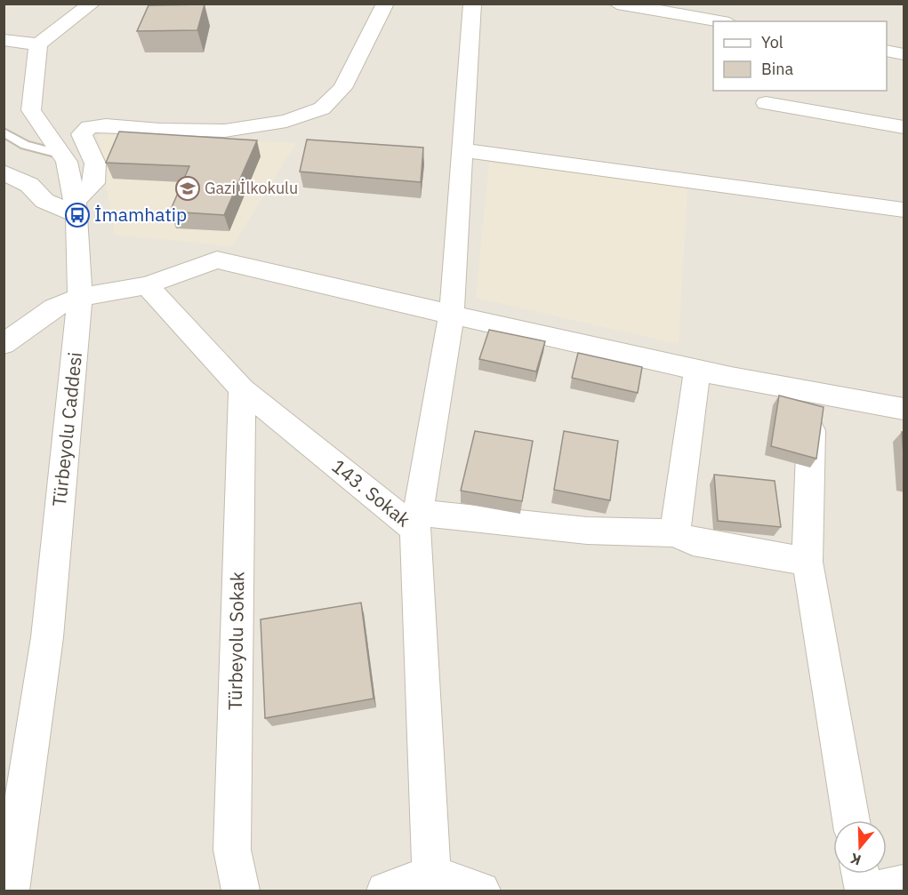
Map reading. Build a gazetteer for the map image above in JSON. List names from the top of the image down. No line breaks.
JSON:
{"streets":{"street":["Türbeyolu Caddesi","143. Sokak","Türbeyolu Sokak"]},"crossings":[["143. Sokak","Türbeyolu Sokak"]],"places":{"school or university":["Gazi İlkokulu"],"bus stop":["İmamhatip"]},"legend":["Yol","Bina"],"north":"bottom"}
